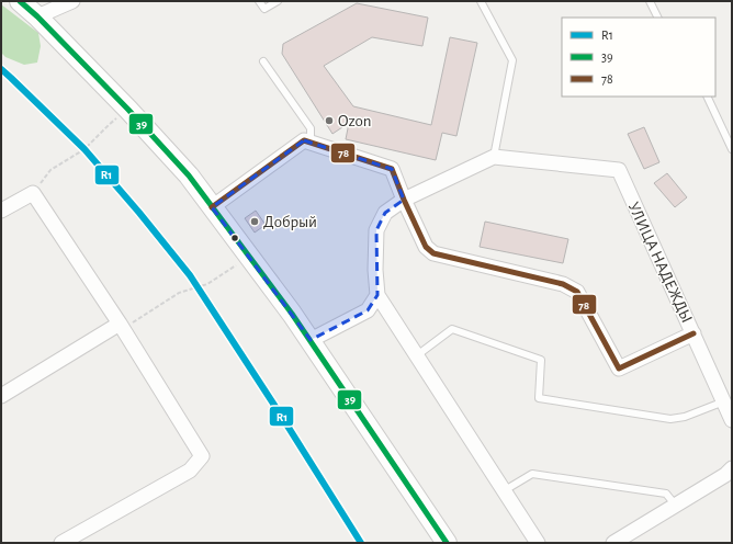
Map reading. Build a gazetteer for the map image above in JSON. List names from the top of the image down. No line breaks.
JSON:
{"streets":{"street":["УЛИЦА НАДЕЖДЫ"]},"places":["Ozon","Добрый"],"lines":["transit line 39","transit line R1","transit line 78"],"legend":["R1","39","78"]}
